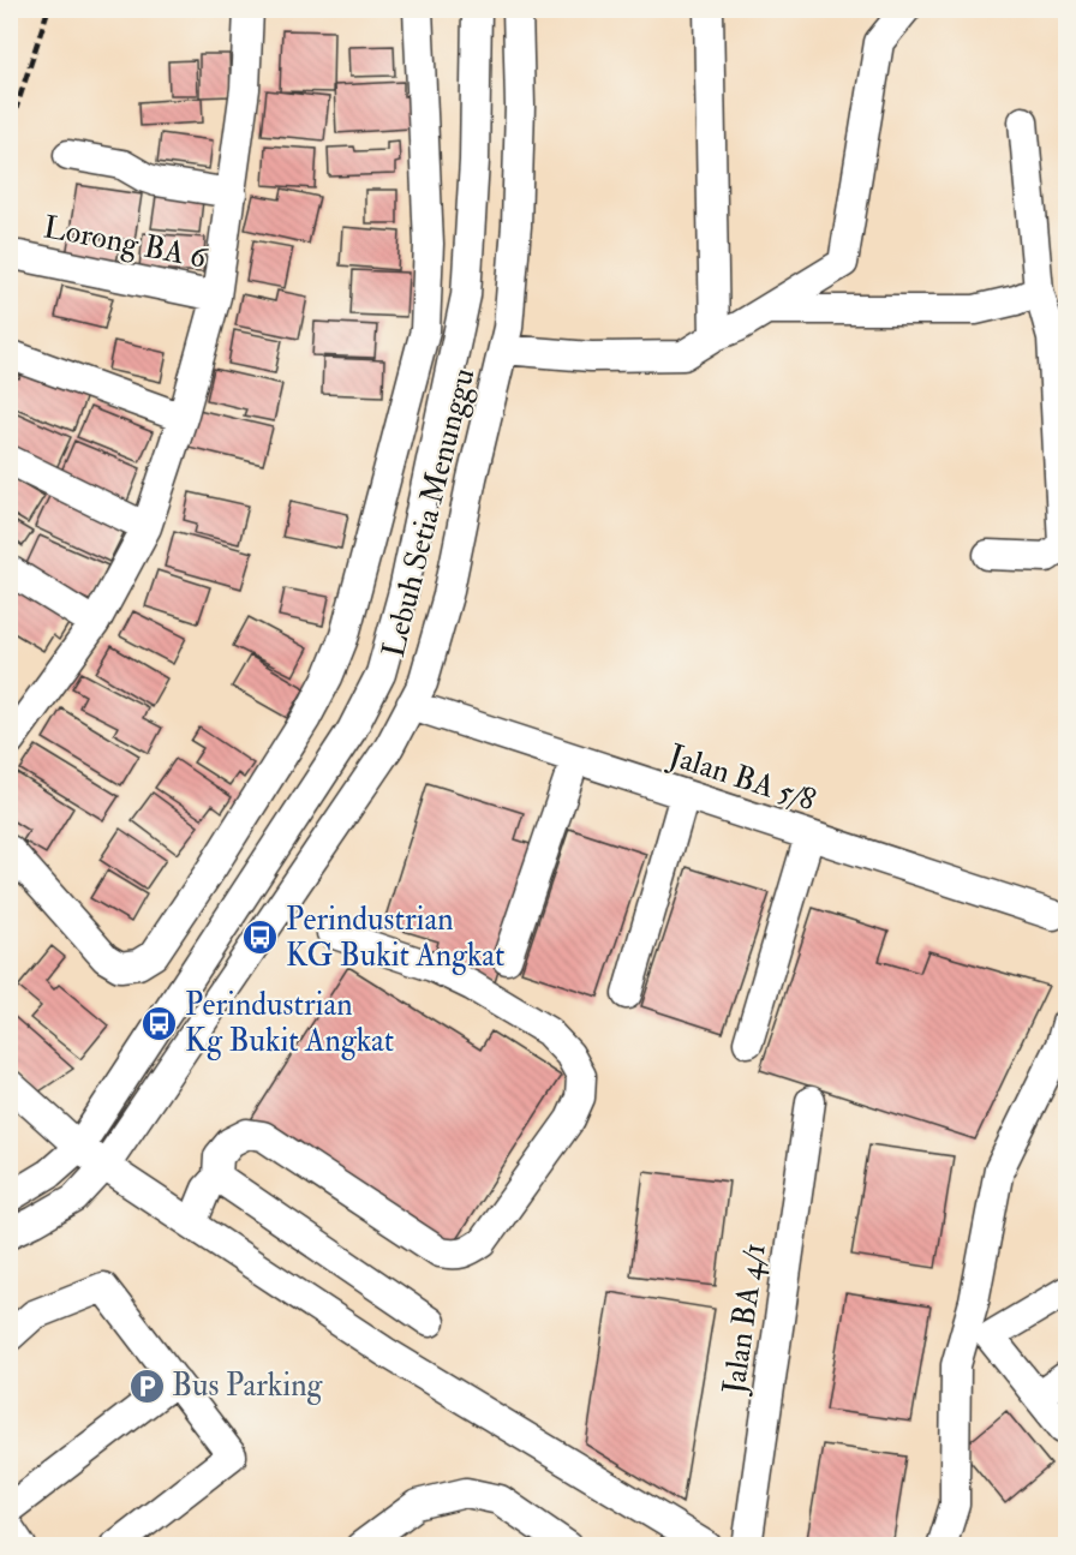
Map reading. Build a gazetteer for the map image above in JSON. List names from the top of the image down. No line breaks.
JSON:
{"streets":{"street":["Lorong BA 6","Lebuh Setia Menunggu","Jalan BA 5/8","Jalan BA 4/1"]},"crossings":[["Lebuh Setia Menunggu","Jalan BA 5/8"]],"places":{"bus stop":["Perindustrian KG Bukit Angkat","Perindustrian Kg Bukit Angkat"],"parking":["Bus Parking"]}}
